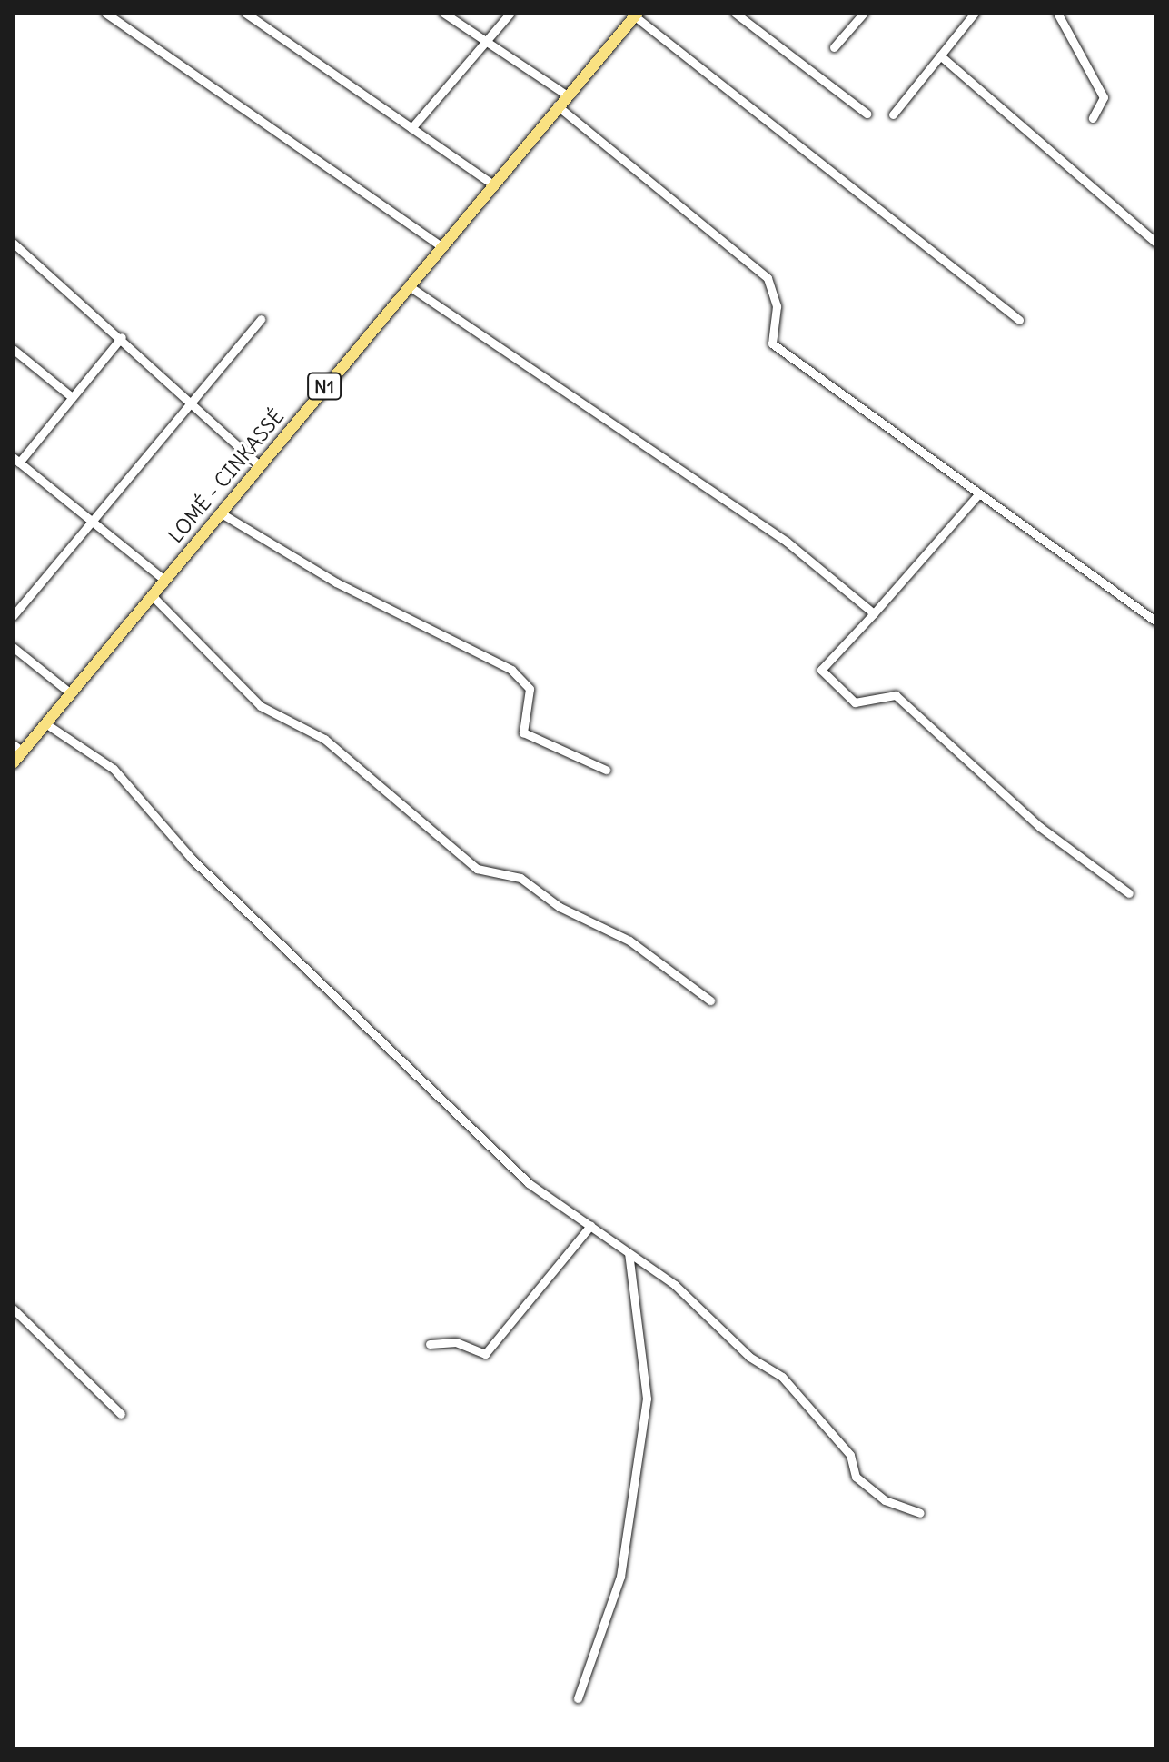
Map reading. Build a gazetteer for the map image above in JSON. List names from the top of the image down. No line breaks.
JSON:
{"streets":{"highway":["N1","LOMÉ - CINKASSÉ"]}}
